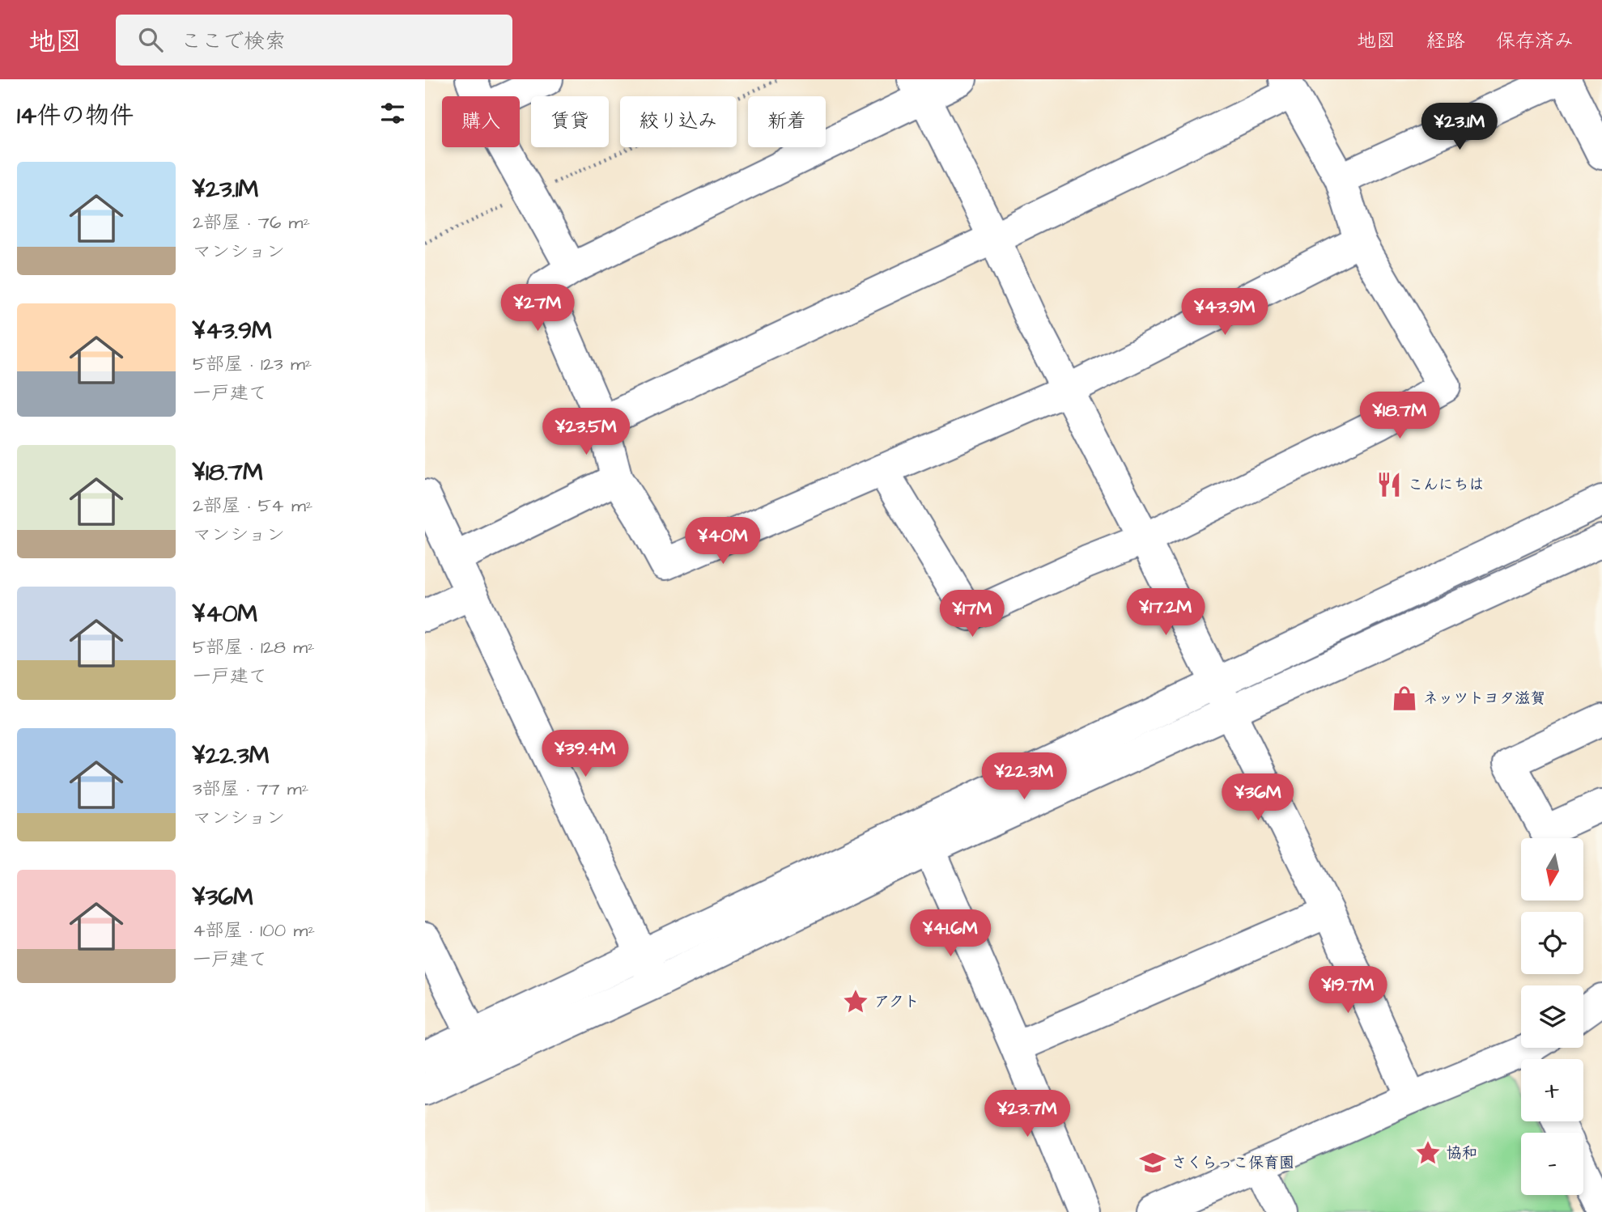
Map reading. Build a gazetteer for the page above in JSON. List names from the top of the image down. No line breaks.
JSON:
{"places":{"restaurant":["こんにちは"],"shop":["ネッツトヨタ滋賀"],"place":["アクト","協和"],"school or university":["さくらっこ保育園"]},"north":"bottom","page":{"header":"地図","search":"ここで検索","nav":["地図","経路","保存済み"],"heading":"14件の物件","chip":["購入","賃貸","絞り込み","新着"],"price":["¥23.1M","¥27M","¥43.9M","¥18.7M","¥23.5M","¥40M","¥17.2M","¥17M","¥39.4M","¥22.3M","¥36M","¥41.6M","¥19.7M","¥23.7M"],"list":[{"name":"¥23.1M","note":"2部屋 · 76 m² · マンション"},{"name":"¥43.9M","note":"5部屋 · 123 m² · 一戸建て"},{"name":"¥18.7M","note":"2部屋 · 54 m² · マンション"},{"name":"¥40M","note":"5部屋 · 128 m² · 一戸建て"},{"name":"¥22.3M","note":"3部屋 · 77 m² · マンション"},{"name":"¥36M","note":"4部屋 · 100 m² · 一戸建て"}],"map_buttons":["+","−"]}}
